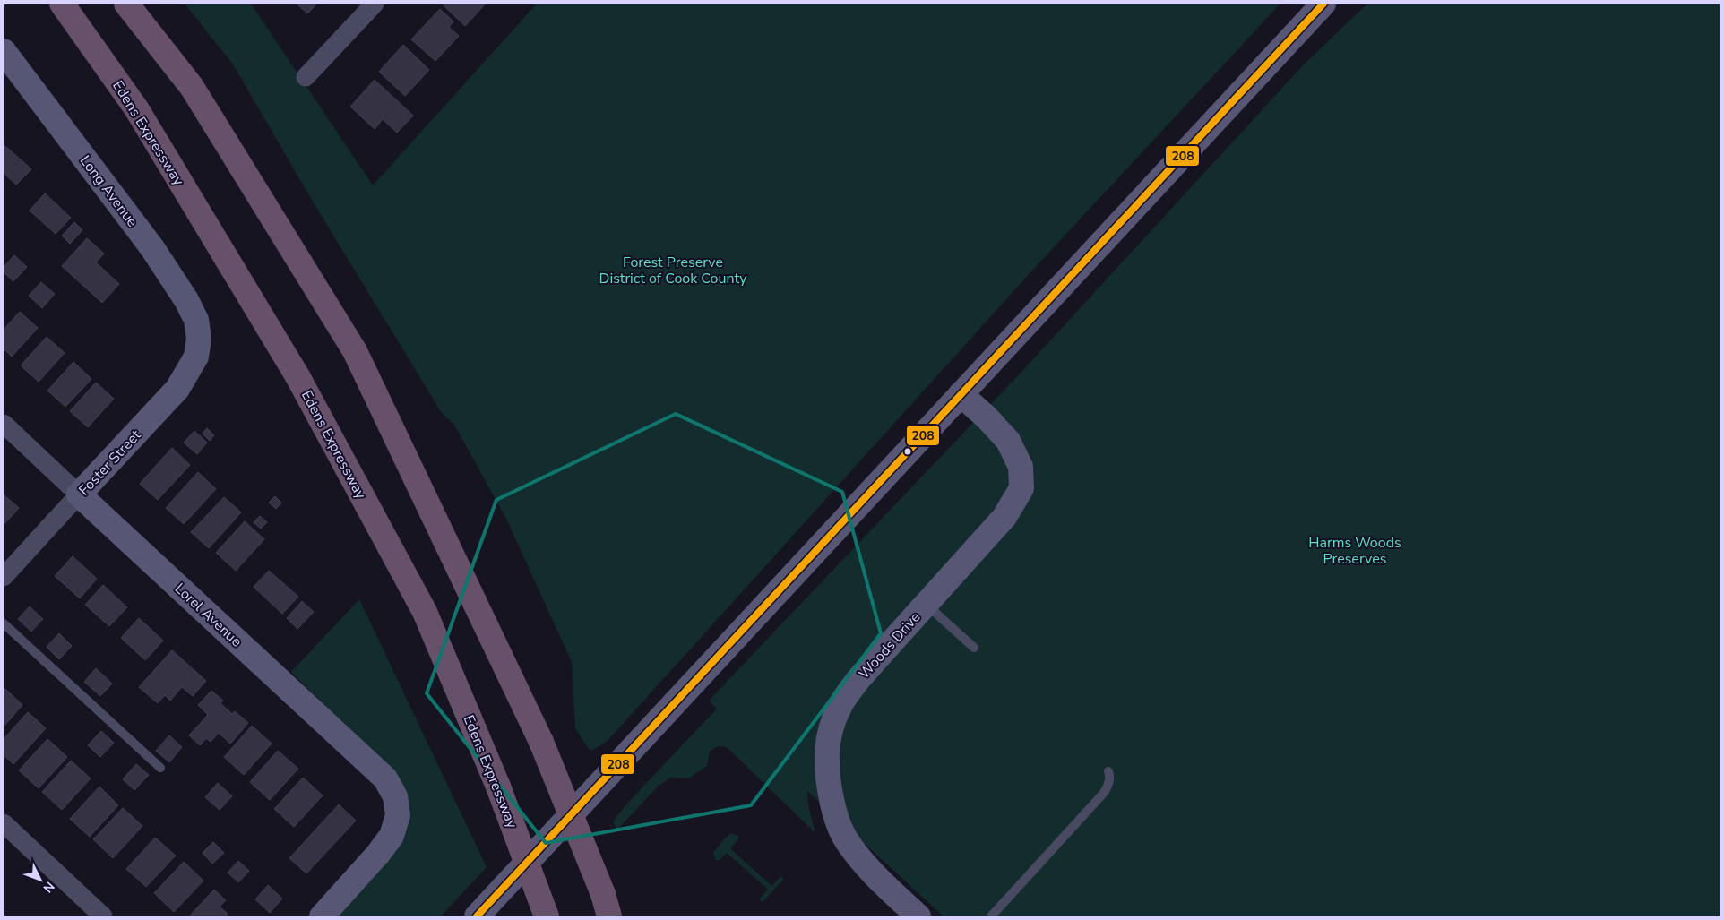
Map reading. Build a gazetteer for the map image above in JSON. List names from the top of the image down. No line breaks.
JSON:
{"streets":{"highway":["Edens Expressway"],"street":["Long Avenue","Foster Street","Lorel Avenue","Woods Drive"]},"crossings":[["Long Avenue","Foster Street"],["Foster Street","Lorel Avenue"]],"parks":["Forest Preserve District of Cook County","Harms Woods Preserves"],"lines":["transit line 208"],"north":"bottom right"}
